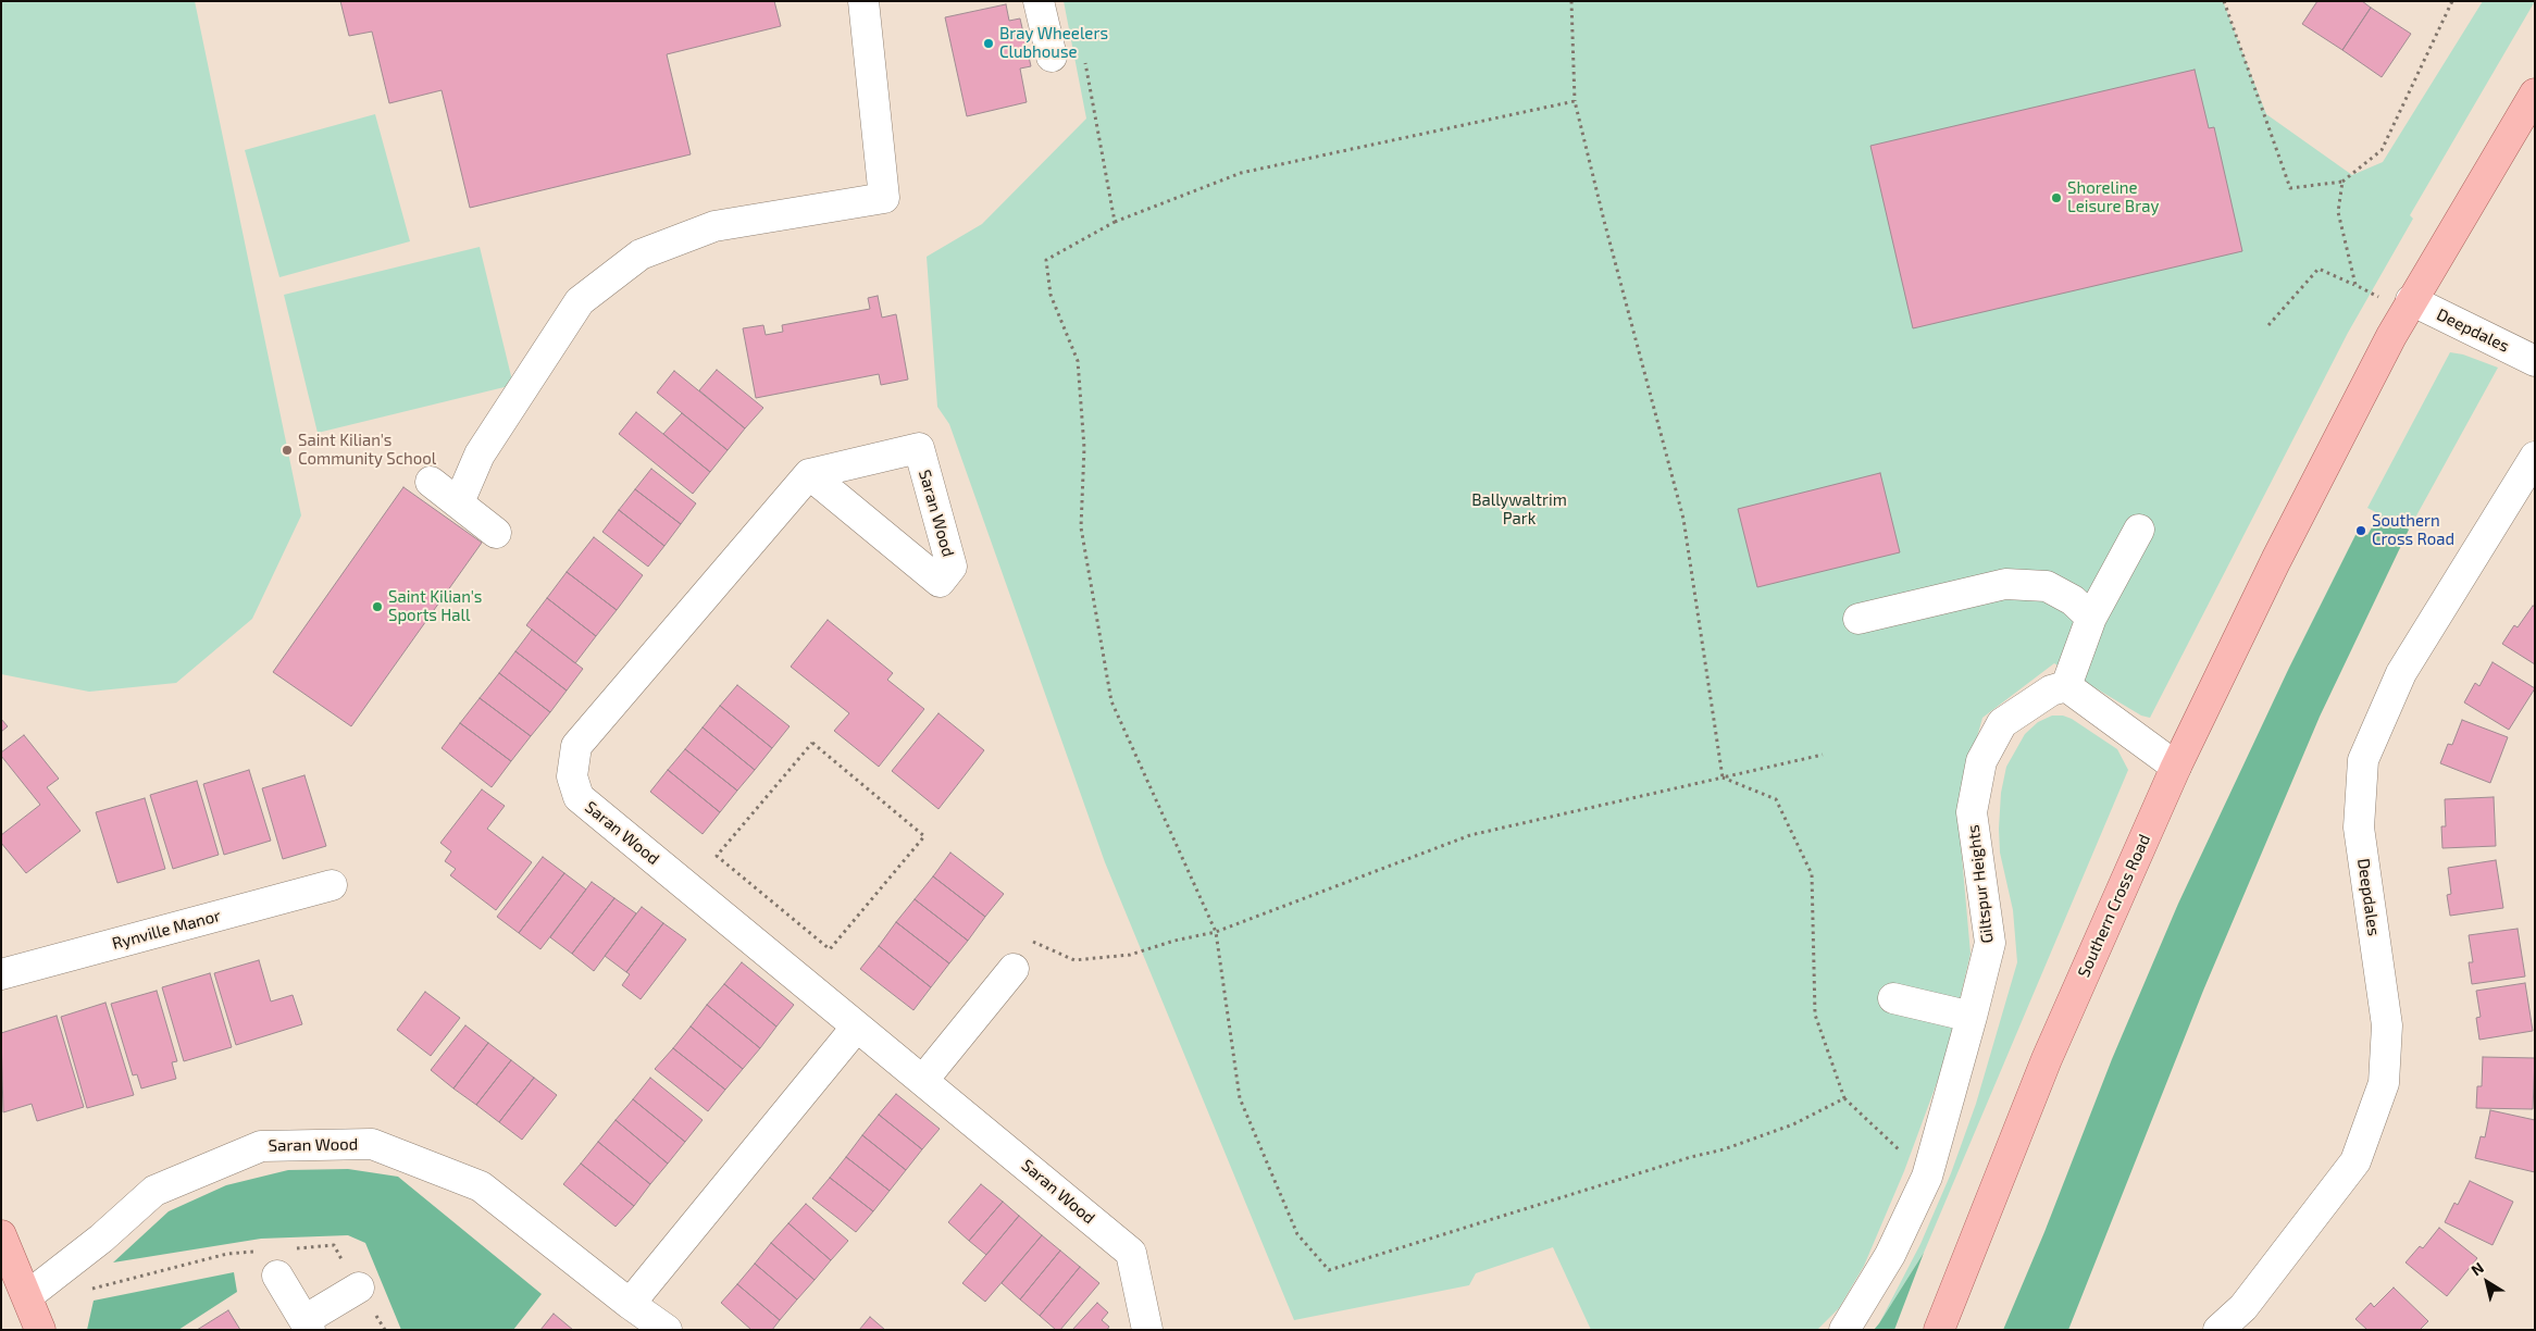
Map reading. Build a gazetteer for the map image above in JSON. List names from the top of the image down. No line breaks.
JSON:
{"streets":{"main road":["Southern Cross Road"],"street":["Deepdales","Saran Wood","Giltspur Heights","Rynville Manor"]},"crossings":[["Deepdales","Southern Cross Road"]],"parks":["Ballywaltrim Park"],"places":["Bray Wheelers Clubhouse","Shoreline Leisure Bray","Saint Kilian's Community School","Southern Cross Road","Saint Kilian's Sports Hall"],"north":"top left"}
